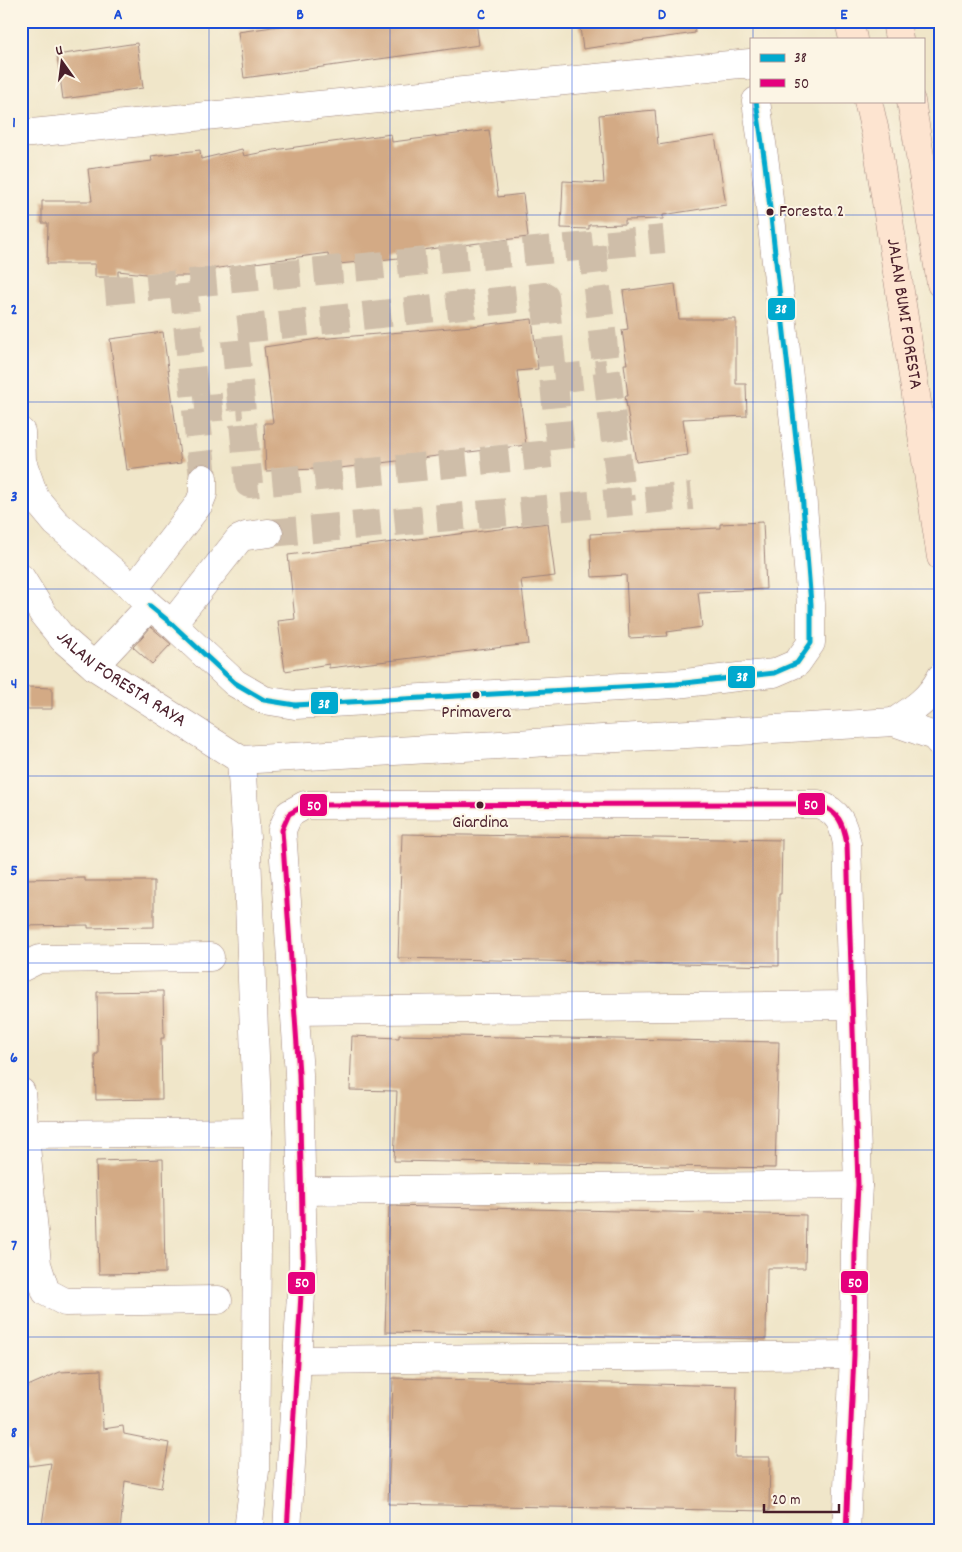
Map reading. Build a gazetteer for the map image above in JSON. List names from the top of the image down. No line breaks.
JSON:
{"streets":{"main road":["JALAN BUMI FORESTA"],"street":["JALAN FORESTA RAYA"]},"places":["Foresta 2","Primavera","Giardina"],"lines":["transit line 38","transit line 50"],"legend":["38","50"],"scale_bar":"20 m","north":"top","grid":{"columns":["A","B","C","D","E"],"rows":["1","2","3","4","5","6","7","8"]}}
